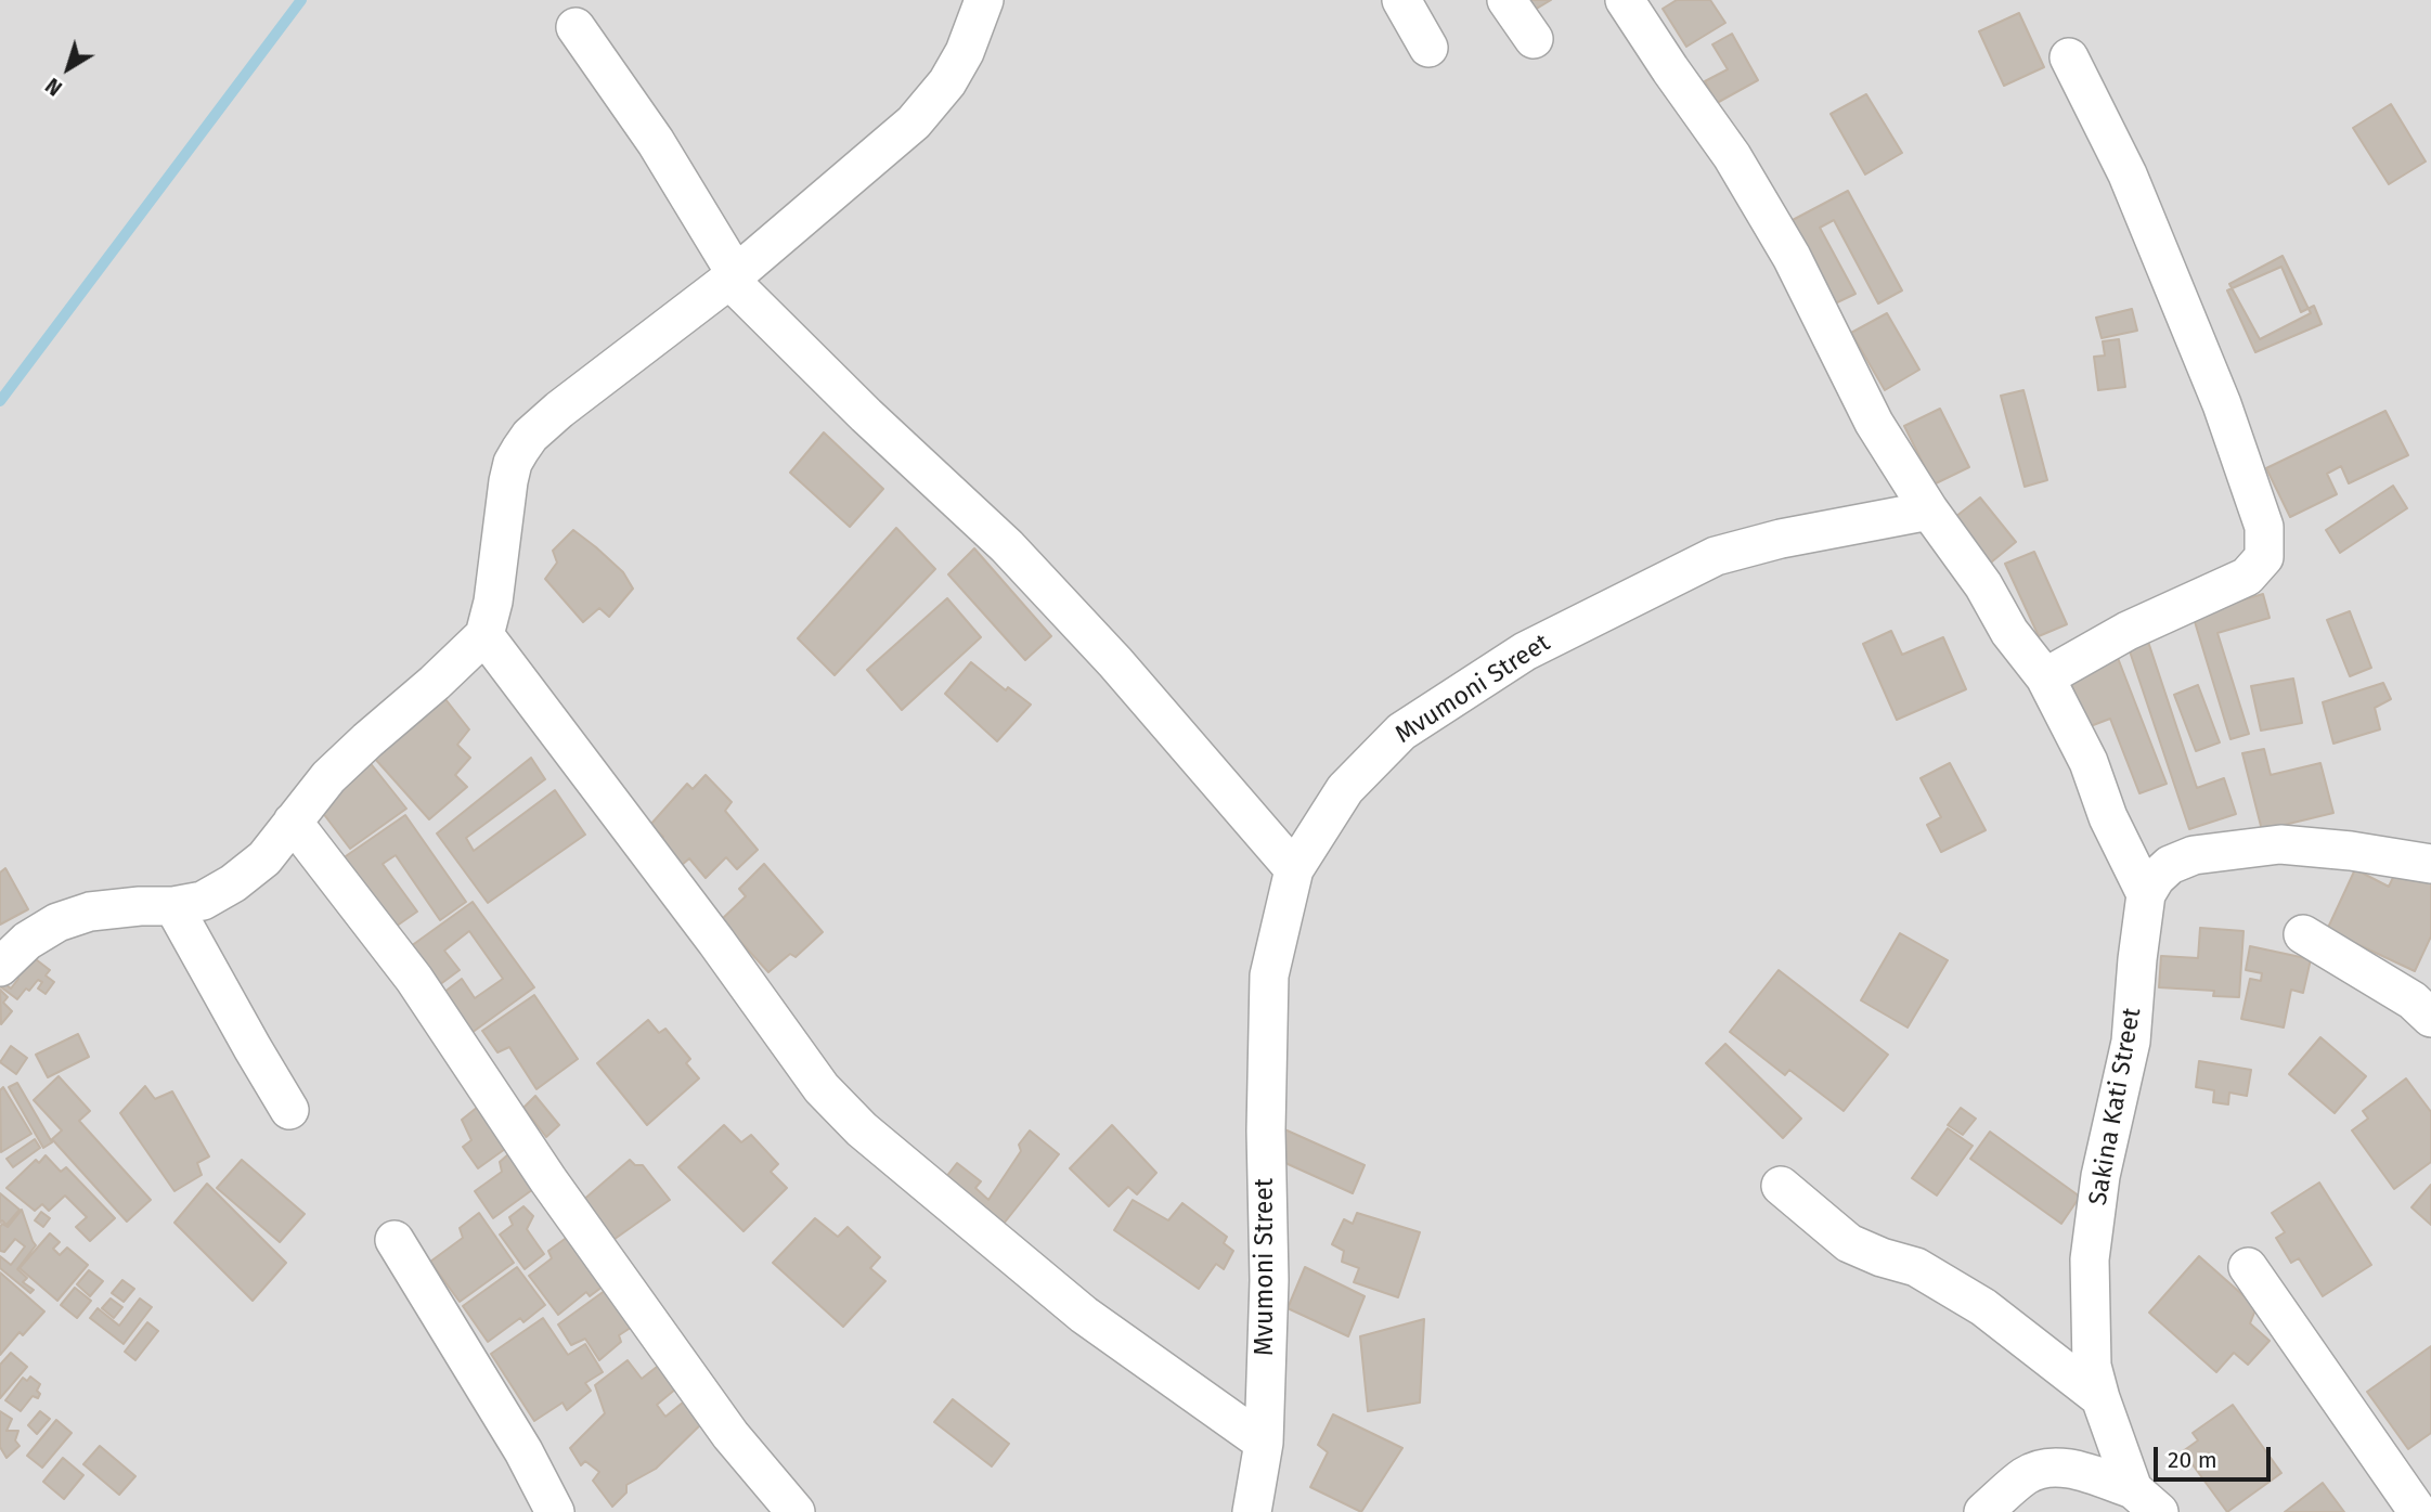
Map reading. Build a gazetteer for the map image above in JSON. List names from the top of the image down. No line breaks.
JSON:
{"streets":{"street":["Mvumoni Street","Sakina Kati Street"]},"scale_bar":"20 m","north":"bottom left"}
